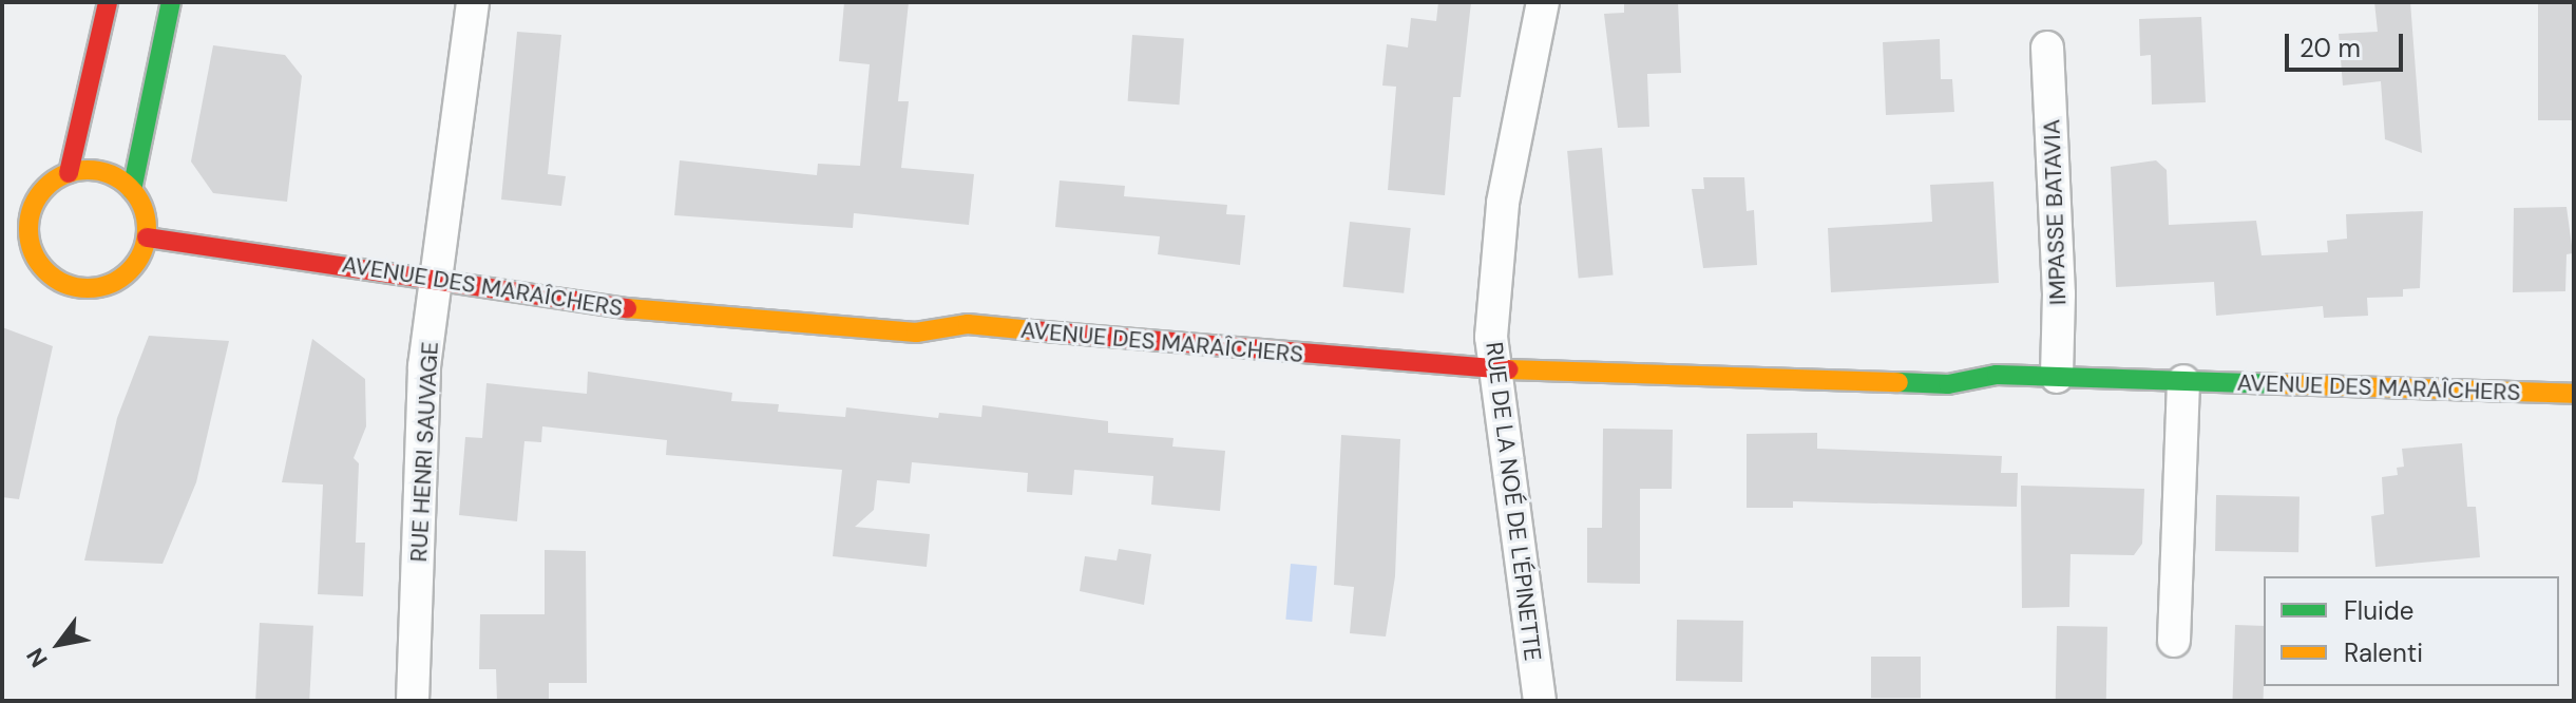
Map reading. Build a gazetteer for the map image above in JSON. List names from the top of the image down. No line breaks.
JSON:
{"streets":{"main road":["AVENUE DES MARAÎCHERS"],"street":["IMPASSE BATAVIA","RUE HENRI SAUVAGE","RUE DE LA NOÉ DE L'ÉPINETTE"]},"crossings":[["IMPASSE BATAVIA","AVENUE DES MARAÎCHERS"],["AVENUE DES MARAÎCHERS","RUE HENRI SAUVAGE"],["AVENUE DES MARAÎCHERS","RUE DE LA NOÉ DE L'ÉPINETTE"]],"legend":["Fluide","Ralenti"],"scale_bar":"20 m","north":"bottom left"}
